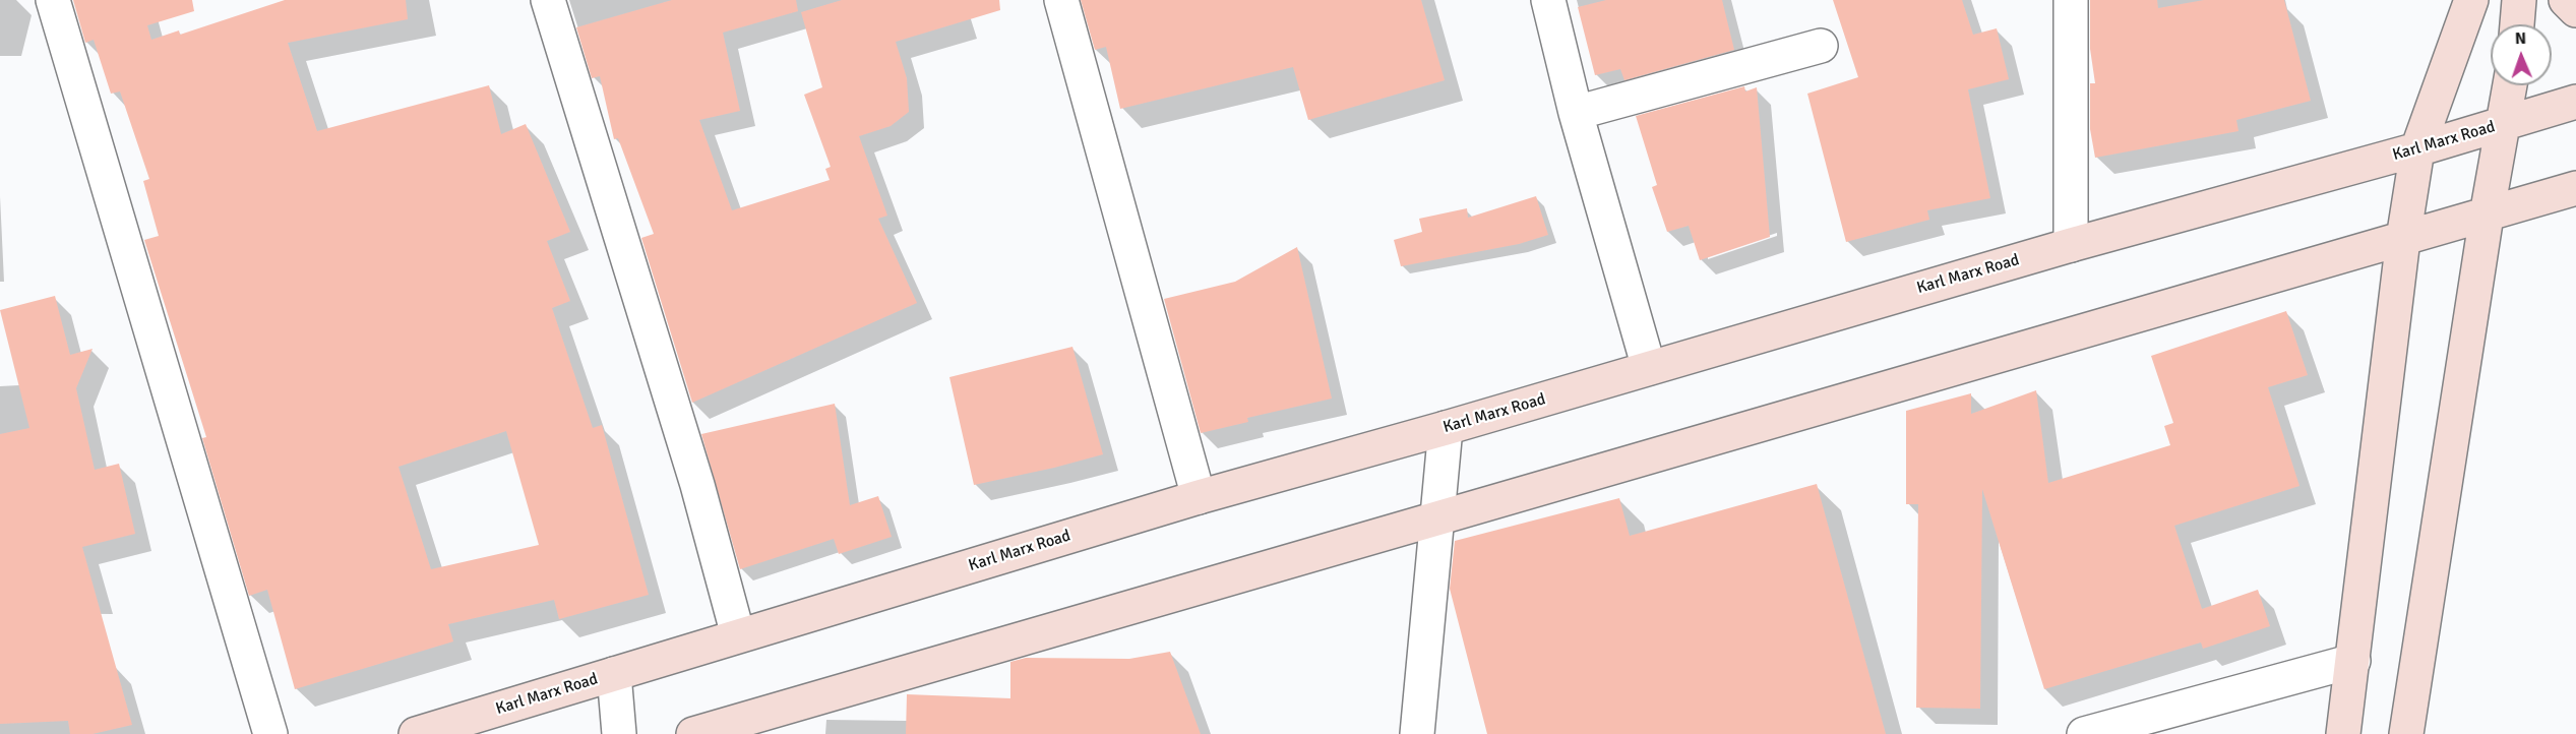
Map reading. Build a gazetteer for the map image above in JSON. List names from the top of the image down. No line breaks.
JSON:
{"streets":{"main road":["Karl Marx Road"]},"north":"top"}
